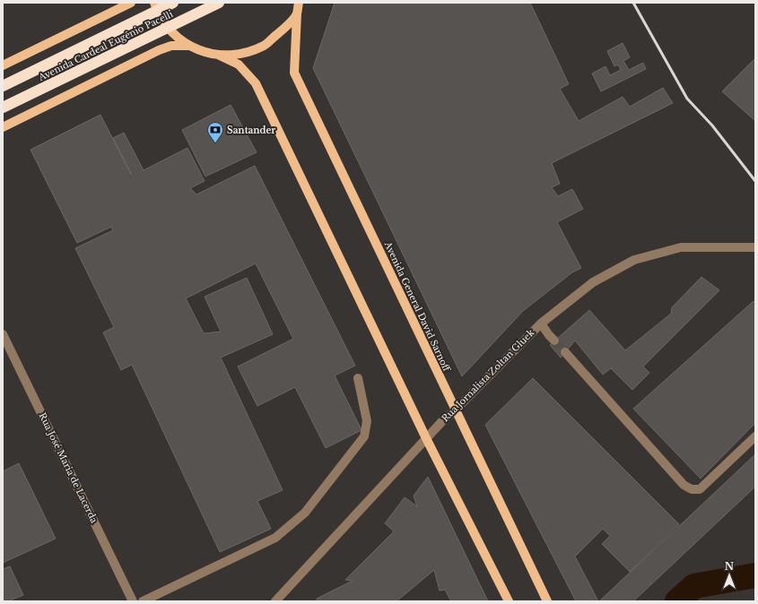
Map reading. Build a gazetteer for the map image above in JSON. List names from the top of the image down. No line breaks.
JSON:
{"streets":{"highway":["Avenida Cardeal Eugênio Pacelli"],"main road":["Avenida General David Sarnoff"],"street":["Rua Jornalista Zoltan Gluek","Rua José Maria de Lacerda"]},"crossings":[["Avenida General David Sarnoff","Rua Jornalista Zoltan Gluek"]],"places":{"bank":["Santander"]},"north":"top"}
